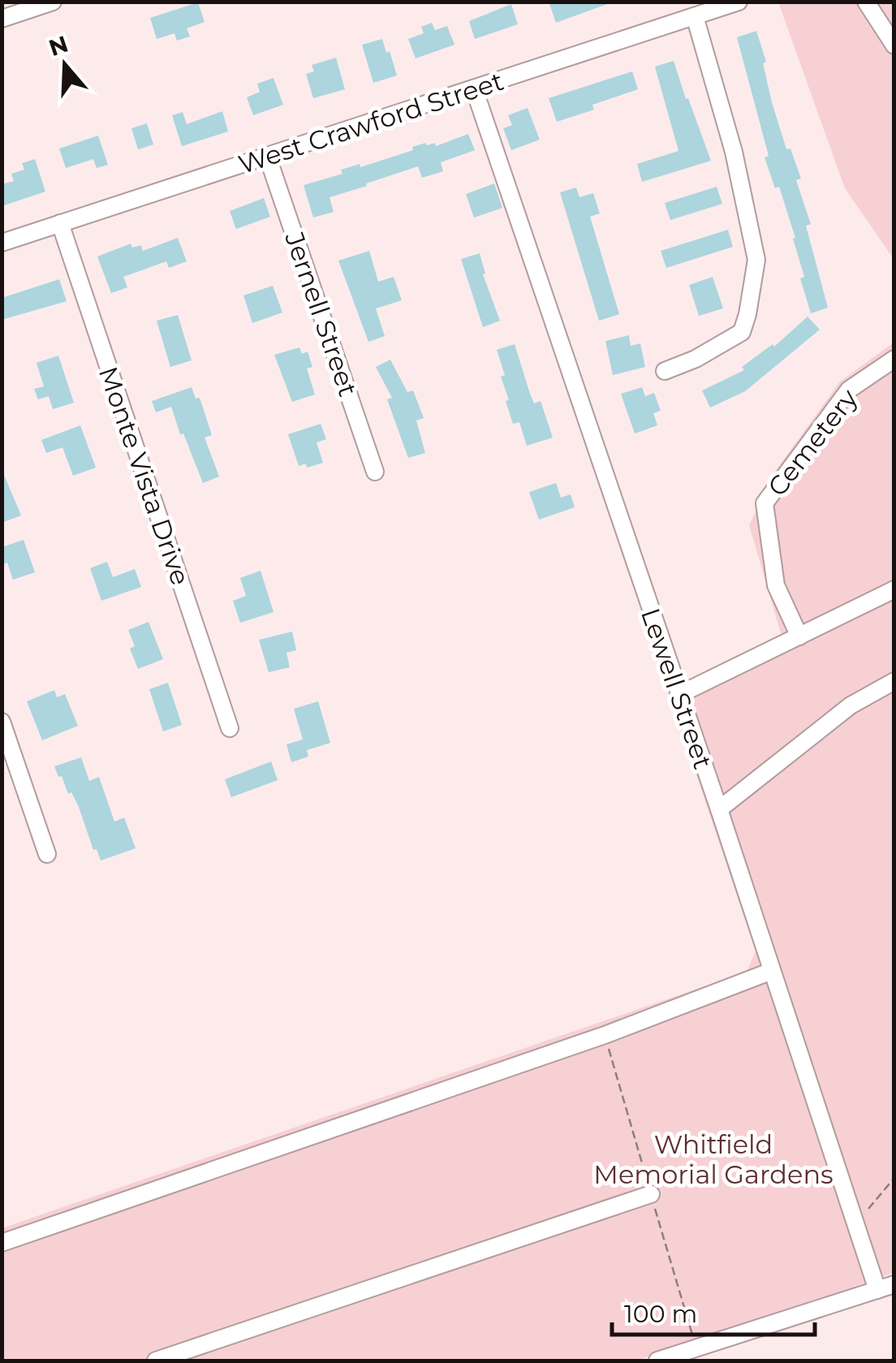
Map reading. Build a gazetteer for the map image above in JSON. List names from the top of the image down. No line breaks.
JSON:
{"streets":{"street":["West Crawford Street","Jernell Street","Cemetery","Monte Vista Drive","Lewell Street"]},"crossings":[["West Crawford Street","Jernell Street"],["West Crawford Street","Monte Vista Drive"],["West Crawford Street","Lewell Street"]],"parks":["Whitfield Memorial Gardens"],"scale_bar":"100 m","north":"top"}
